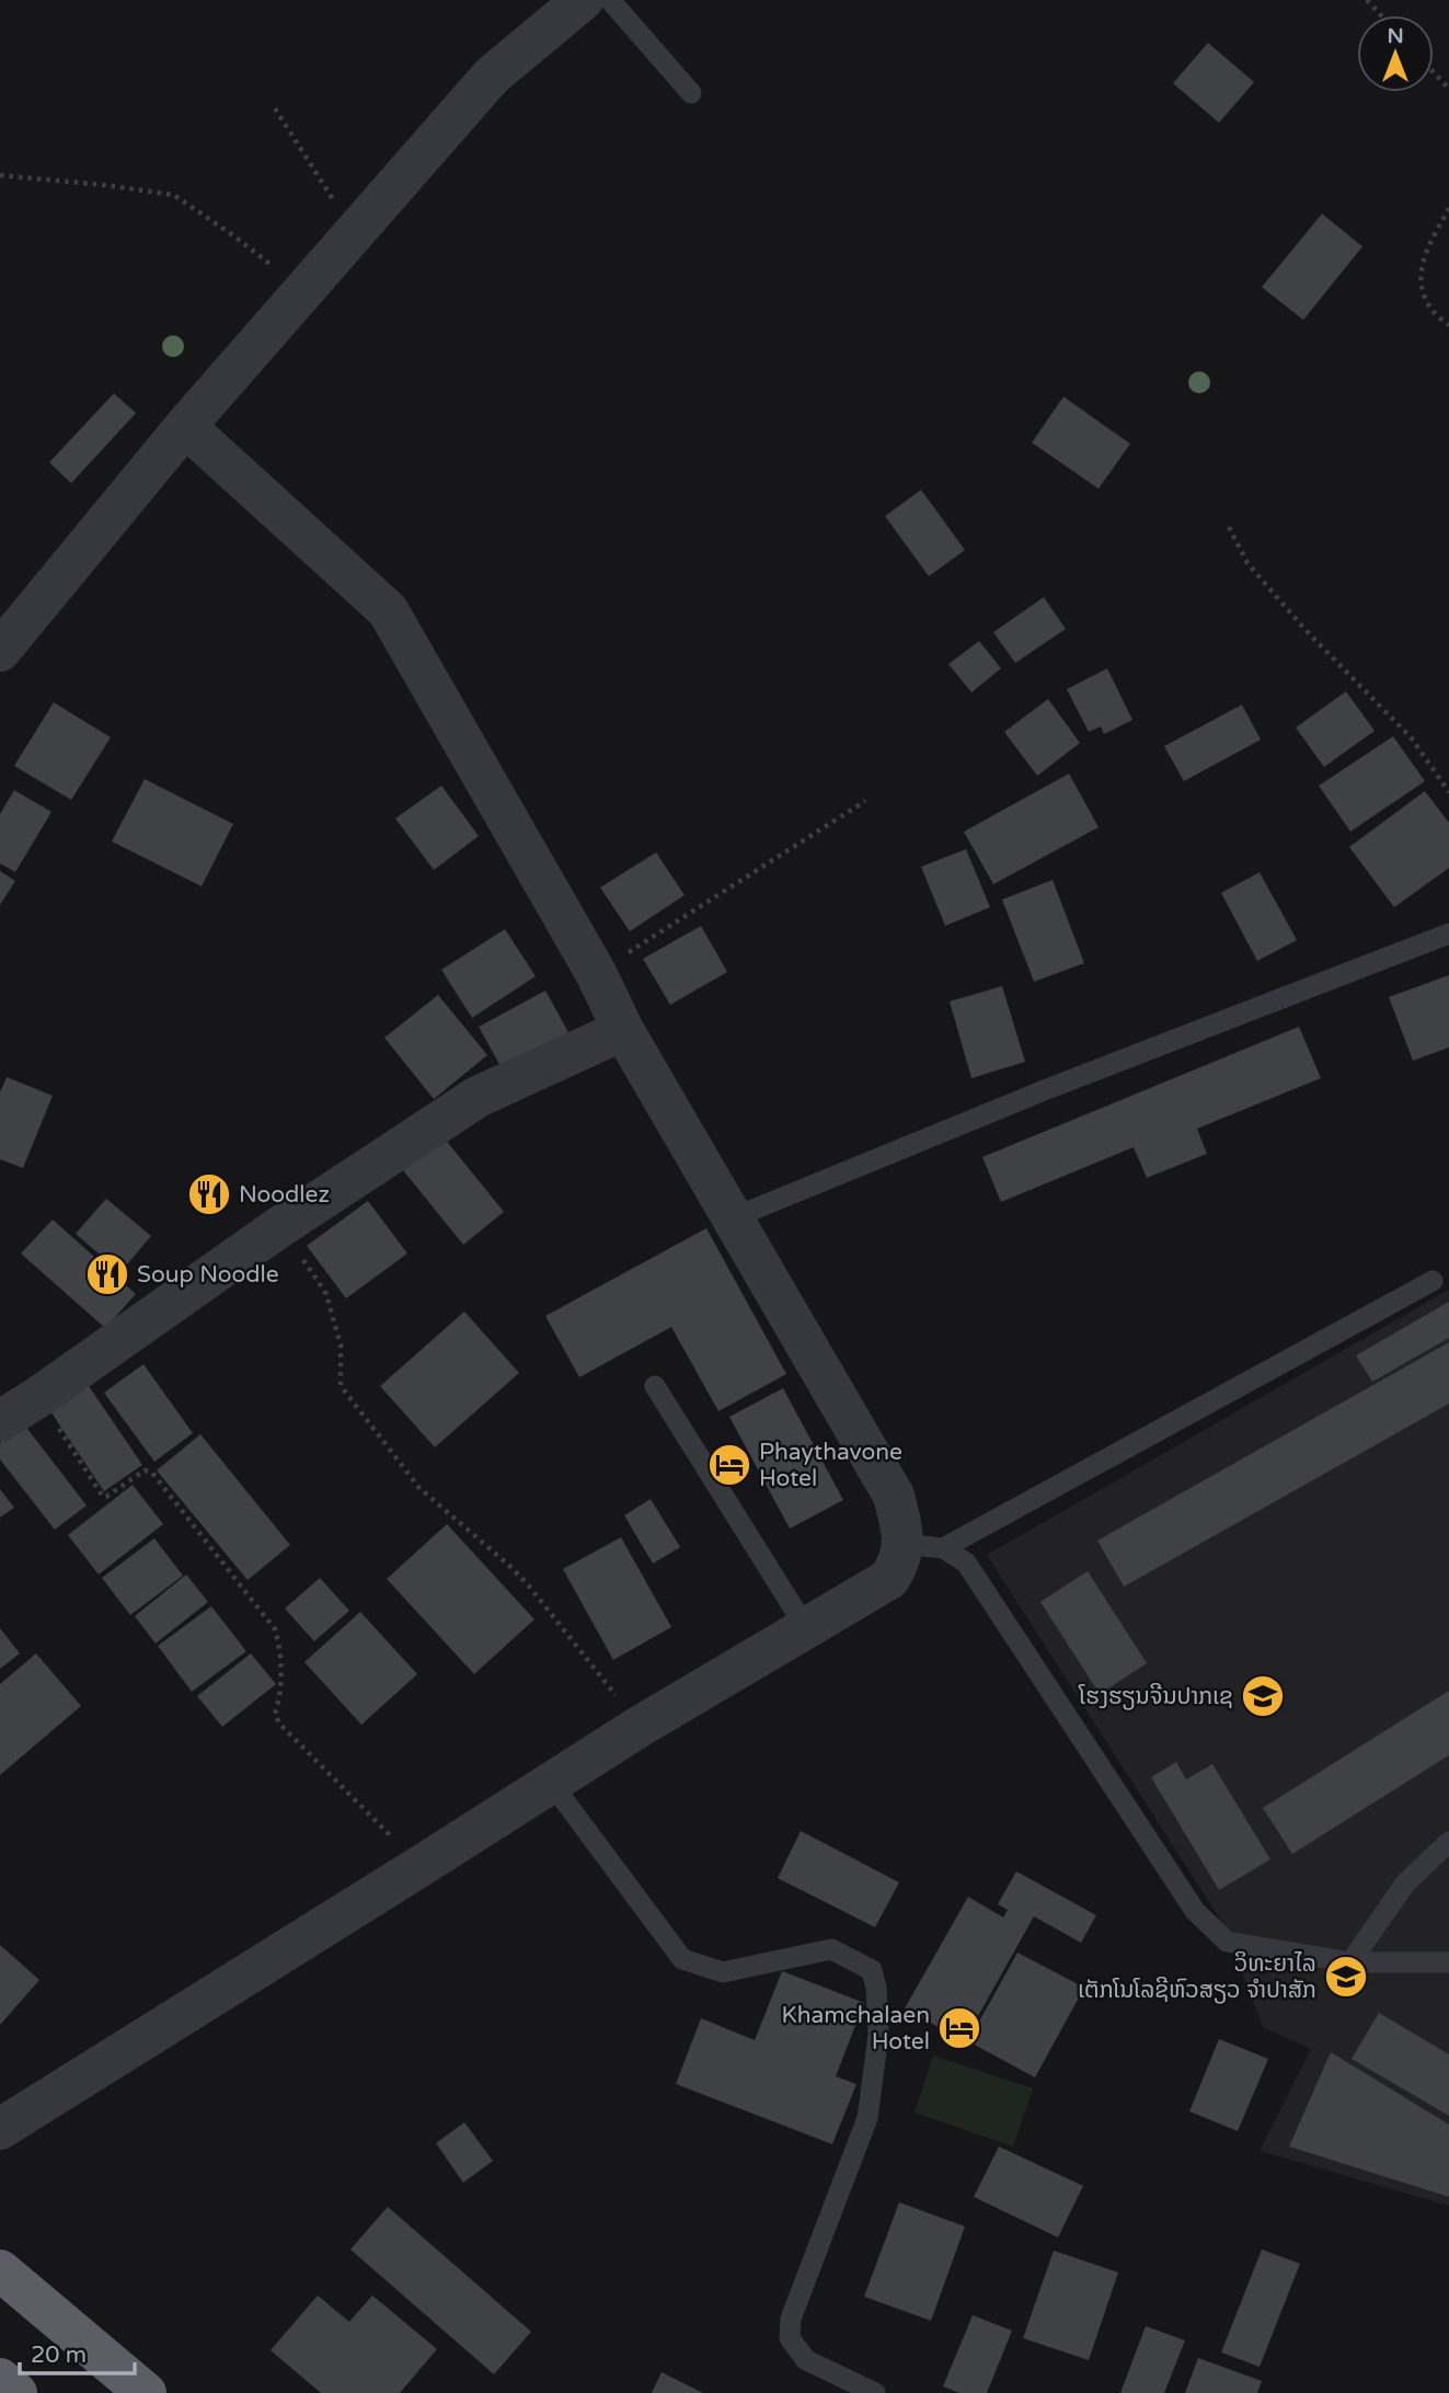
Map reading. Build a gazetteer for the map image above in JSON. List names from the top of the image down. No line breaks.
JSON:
{"places":{"restaurant":["Noodlez","Soup Noodle"],"hotel":["Phaythavone Hotel","Khamchalaen Hotel"],"school or university":["ໂຮງຮຽນຈີນປາກເຊ","ວິທະຍາໄລ ເຕັກໂນໂລຊີຫົວສຽວ ຈຳປາສັກ"]},"scale_bar":"20 m","north":"top"}
